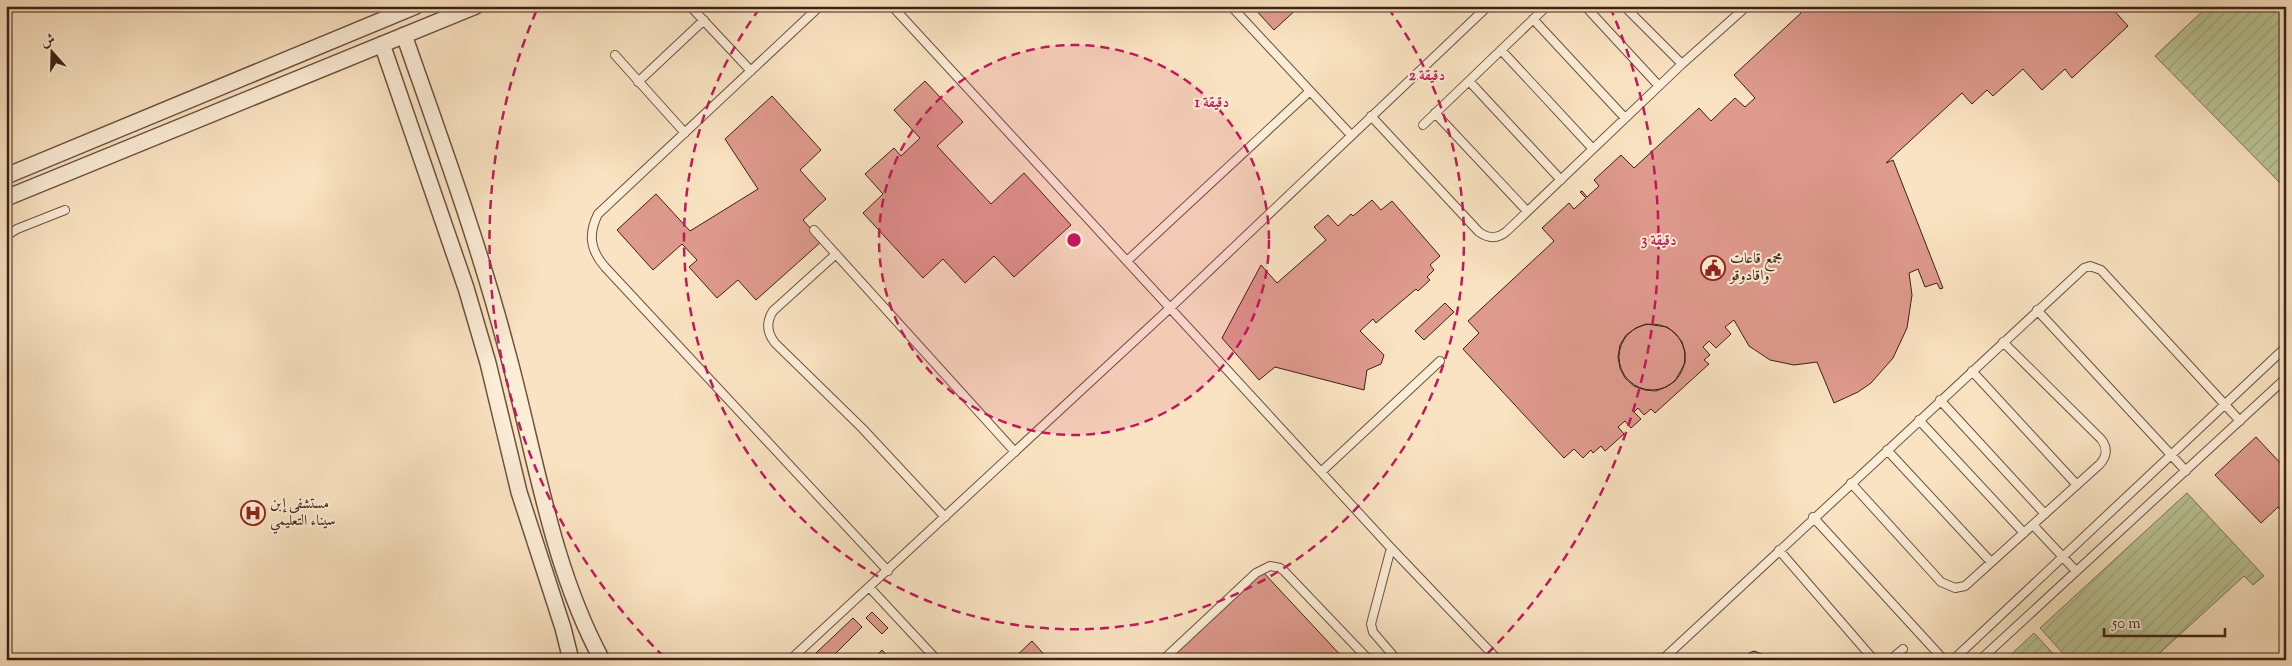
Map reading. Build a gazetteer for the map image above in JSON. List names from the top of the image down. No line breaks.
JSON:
{"places":{"public building":["مجمع قاعات واقادوقو"],"hospital":["مستشفى إبن سيناء التعليمي"]},"scale_bar":"50 m","north":"top","rings":["2 دقيقة","1 دقيقة","3 دقيقة"]}
